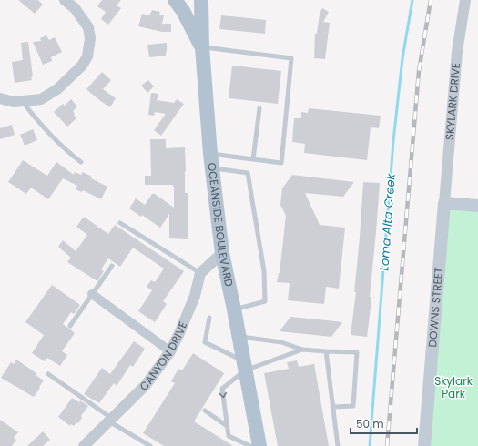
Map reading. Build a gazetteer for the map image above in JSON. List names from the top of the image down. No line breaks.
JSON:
{"streets":{"main road":["OCEANSIDE BOULEVARD","DOWNS STREET"],"street":["SKYLARK DRIVE","CANYON DRIVE"]},"crossings":[["SKYLARK DRIVE","DOWNS STREET"]],"water":["Loma Alta Creek"],"parks":["Skylark Park"],"scale_bar":"50 m"}
